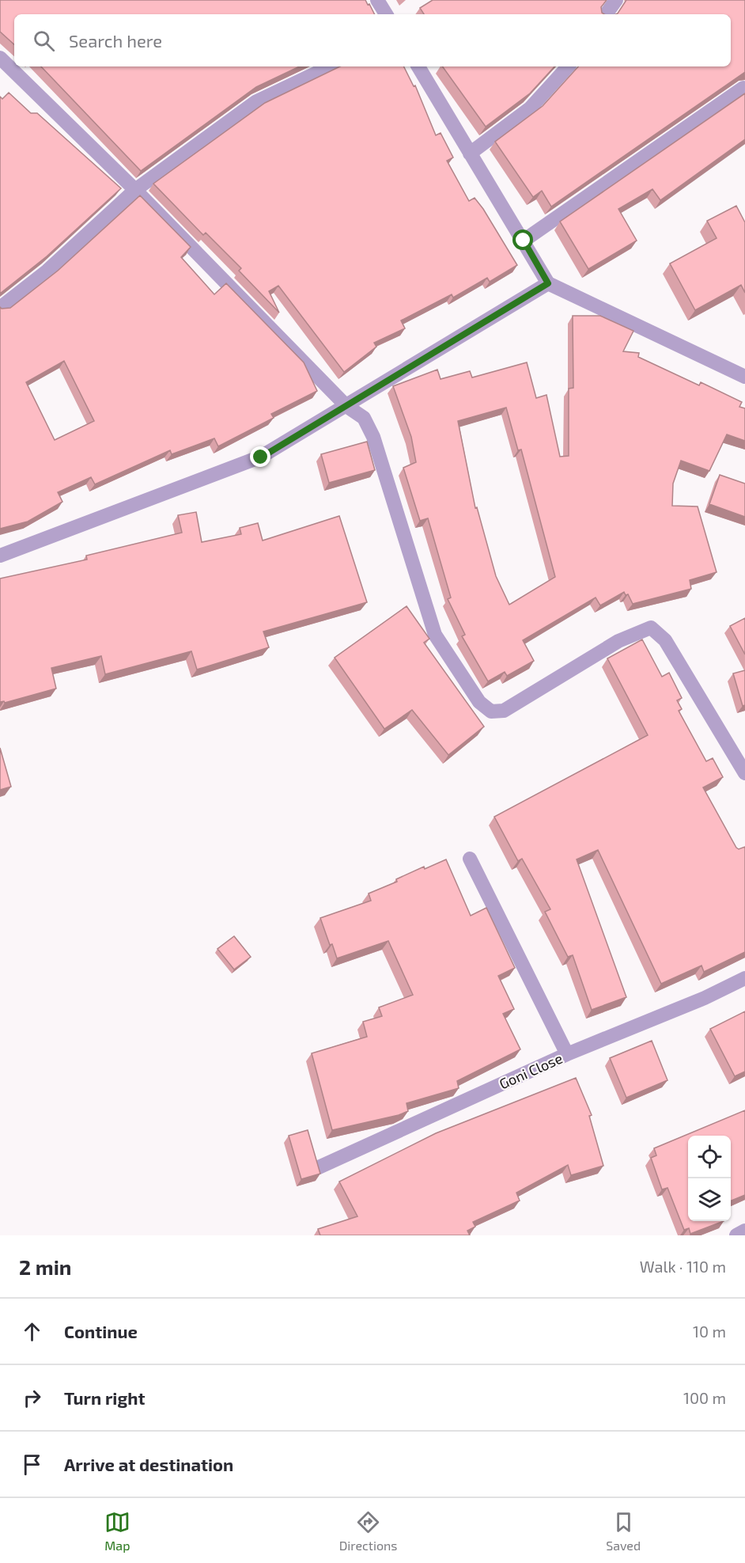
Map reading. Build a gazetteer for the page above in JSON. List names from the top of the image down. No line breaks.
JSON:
{"streets":{"street":["Goni Close"]},"page":{"search":"Search here","heading":["2 min","Walk · 110 m"],"list":[["Continue","10 m"],["Turn right","100 m"],"Arrive at destination"],"nav":["Map","Directions","Saved"]}}
